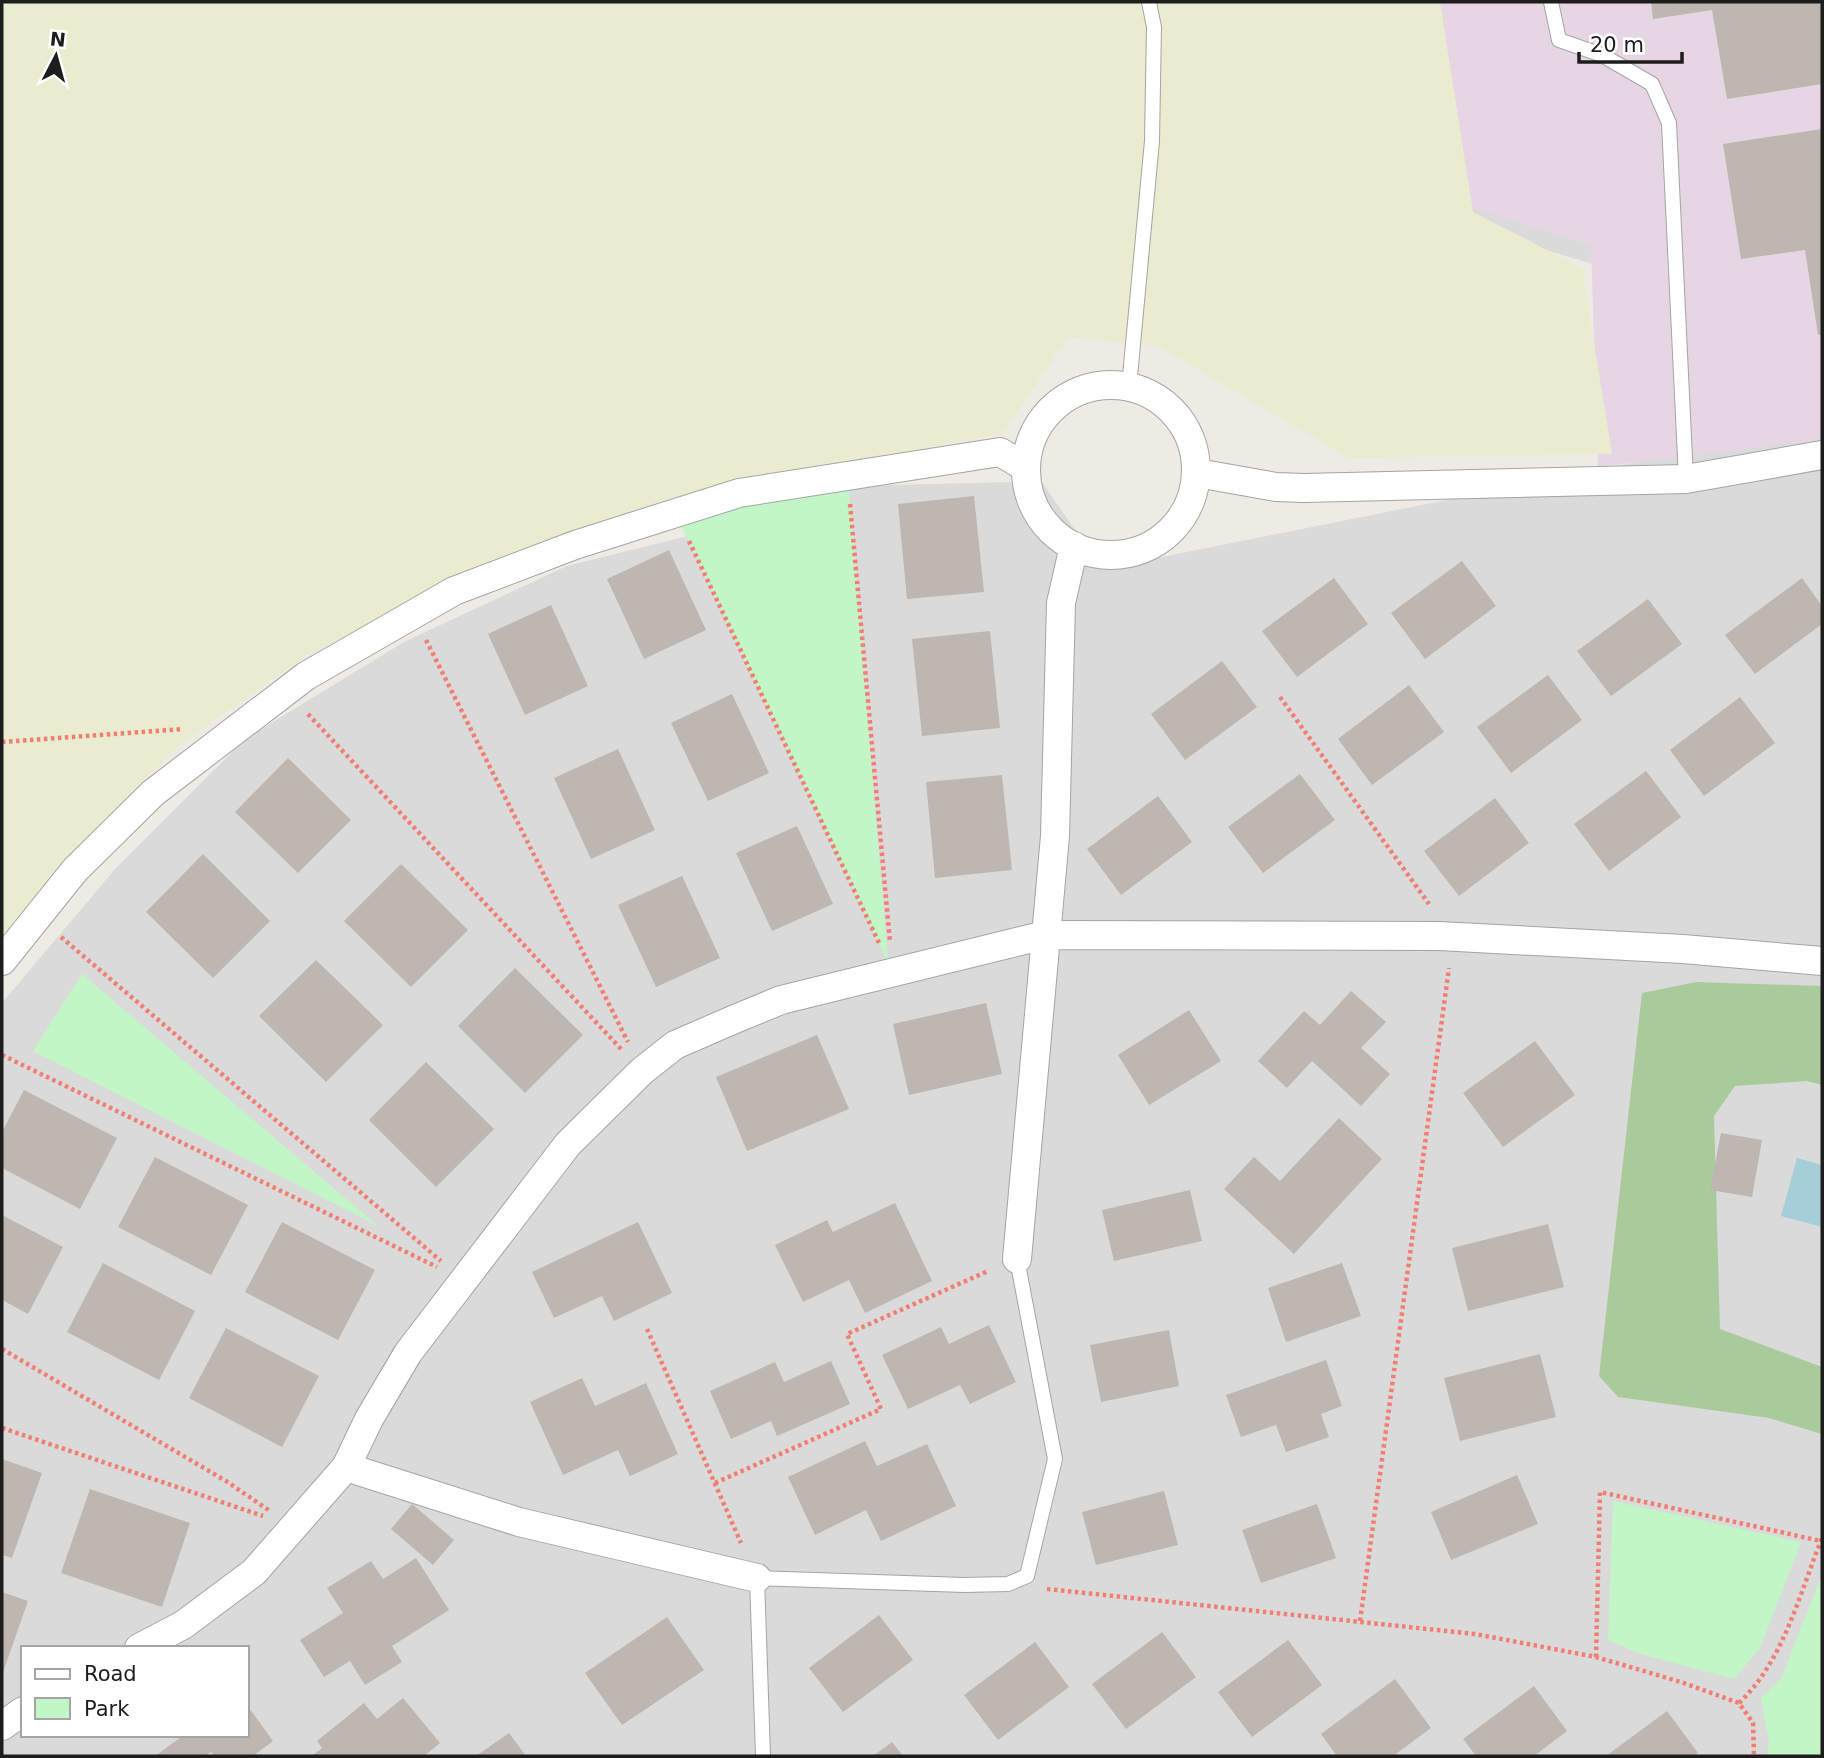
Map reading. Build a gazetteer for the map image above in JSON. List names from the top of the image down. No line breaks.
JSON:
{"legend":["Road","Park"],"scale_bar":"20 m","north":"top"}
